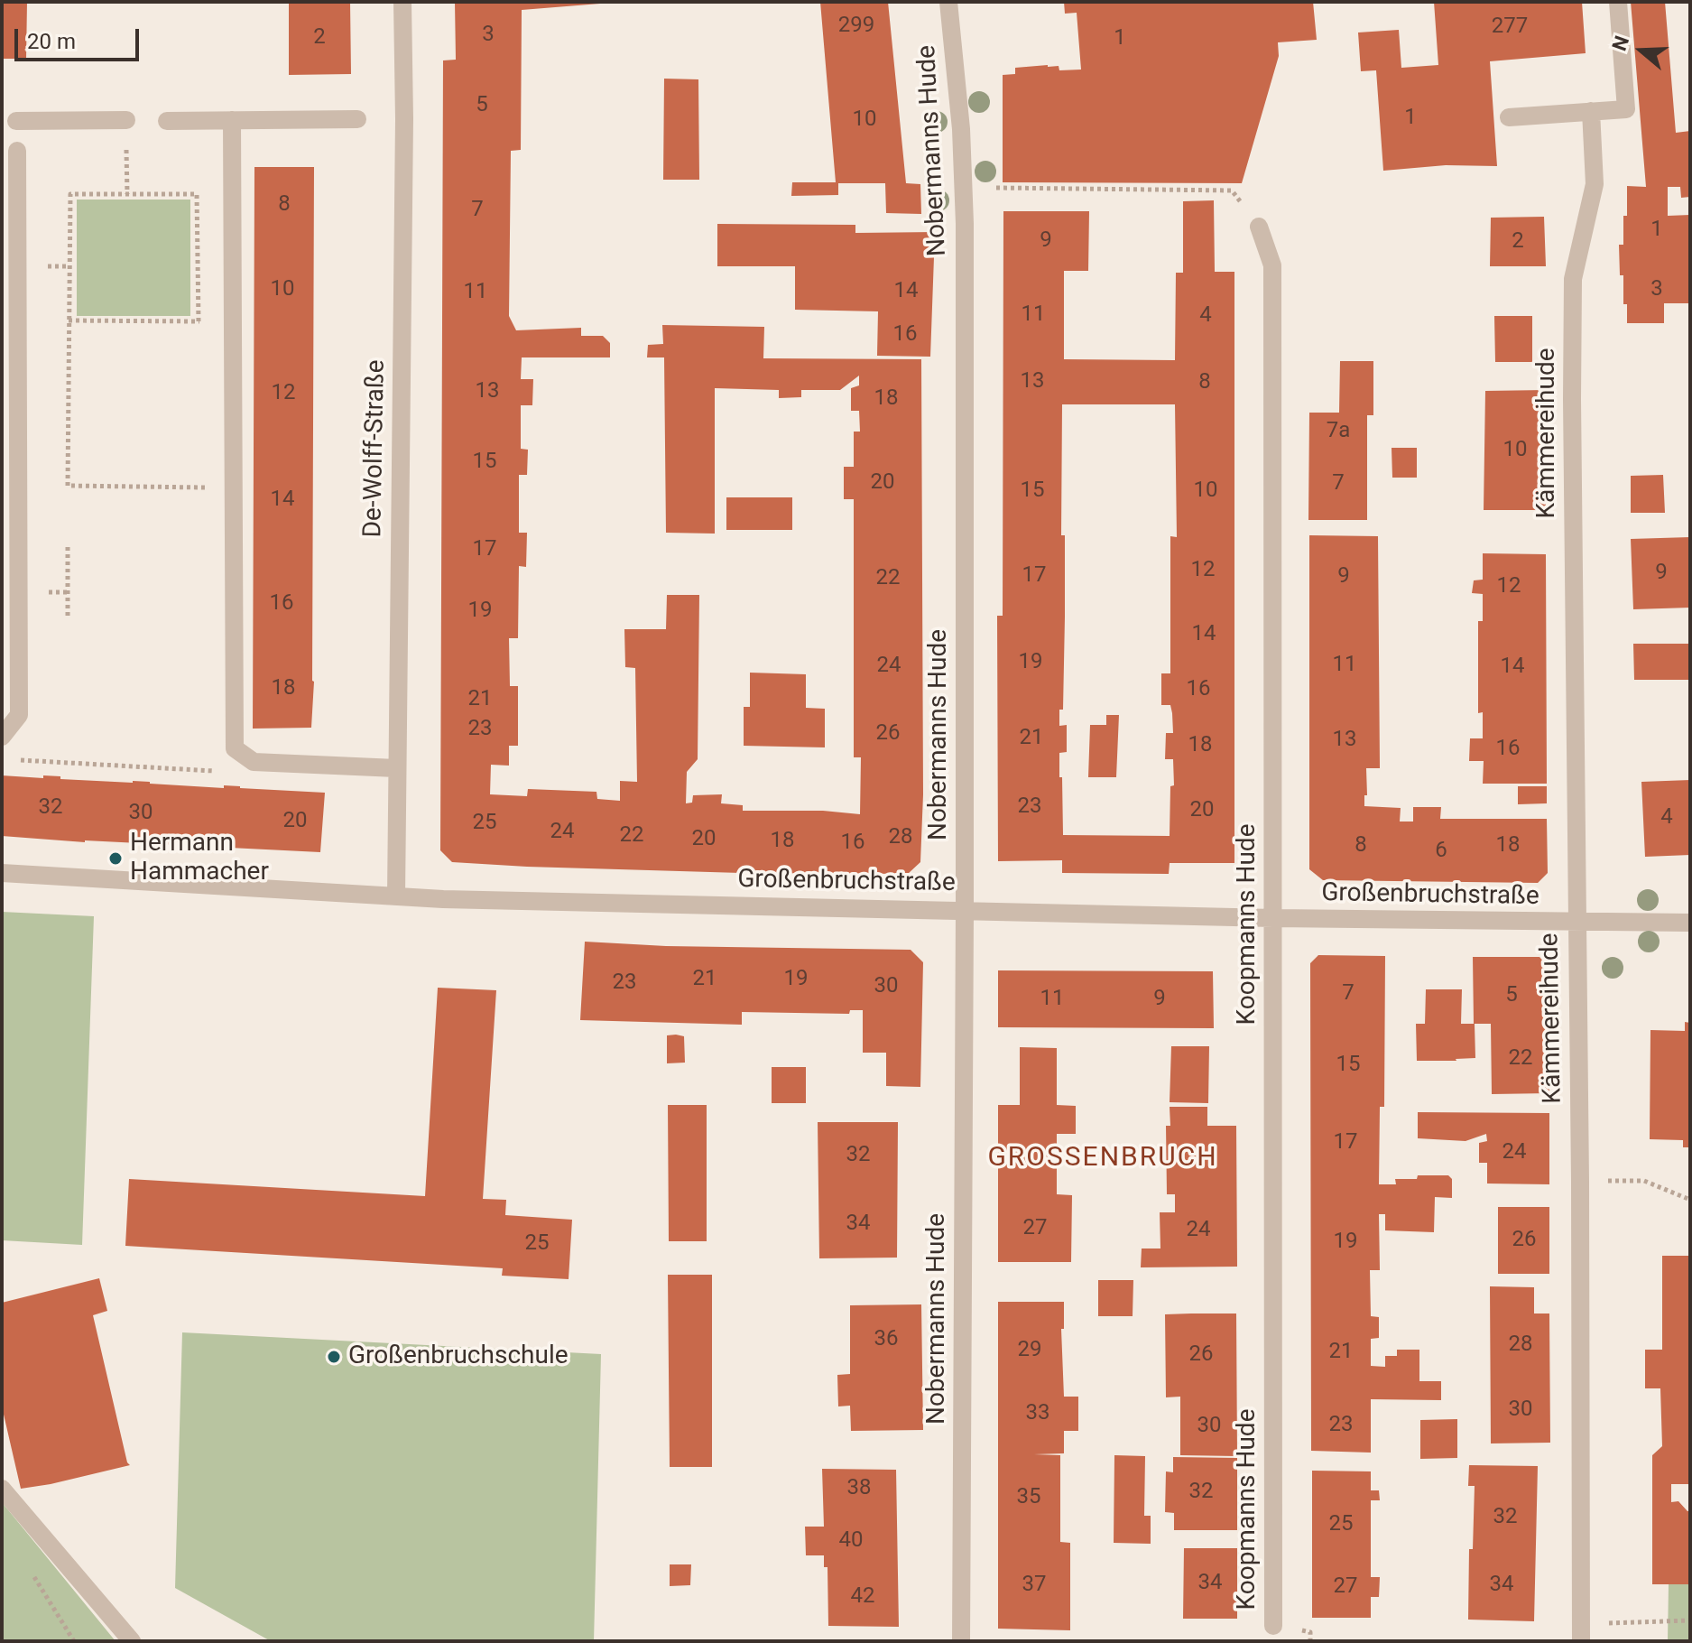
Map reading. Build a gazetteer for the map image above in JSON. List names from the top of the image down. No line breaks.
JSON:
{"streets":{"street":["Nobermanns Hude","Kämmereihude","De-Wolff-Straße","Großenbruchstraße","Koopmanns Hude"]},"crossings":[["Nobermanns Hude","Großenbruchstraße"],["Kämmereihude","Großenbruchstraße"],["De-Wolff-Straße","Großenbruchstraße"],["Großenbruchstraße","Koopmanns Hude"]],"districts":["GROSSENBRUCH"],"places":["Hermann Hammacher","Großenbruchschule"],"house_numbers":["299","277","3","2","1","5","1","10","8","7","1","9","2","10","3","14","11","11","4","16","13","8","13","12","18","7a","10","15","20","7","15","10","14","17","12","9","17","9","22","12","16","19","14","19","11","24","14","18","16","21","23","26","21","13","18","16","23","32","20","30","4","20","25","24","22","28","20","18","16","8","18","6","21","19","23","30","7","5","11","9","22","15","17","24","32","34","27","24","26","19","25","36","28","29","21","26","30","33","23","30","38","32","35","32","25","40","34","37","34","27","42"],"scale_bar":"20 m","north":"left"}
